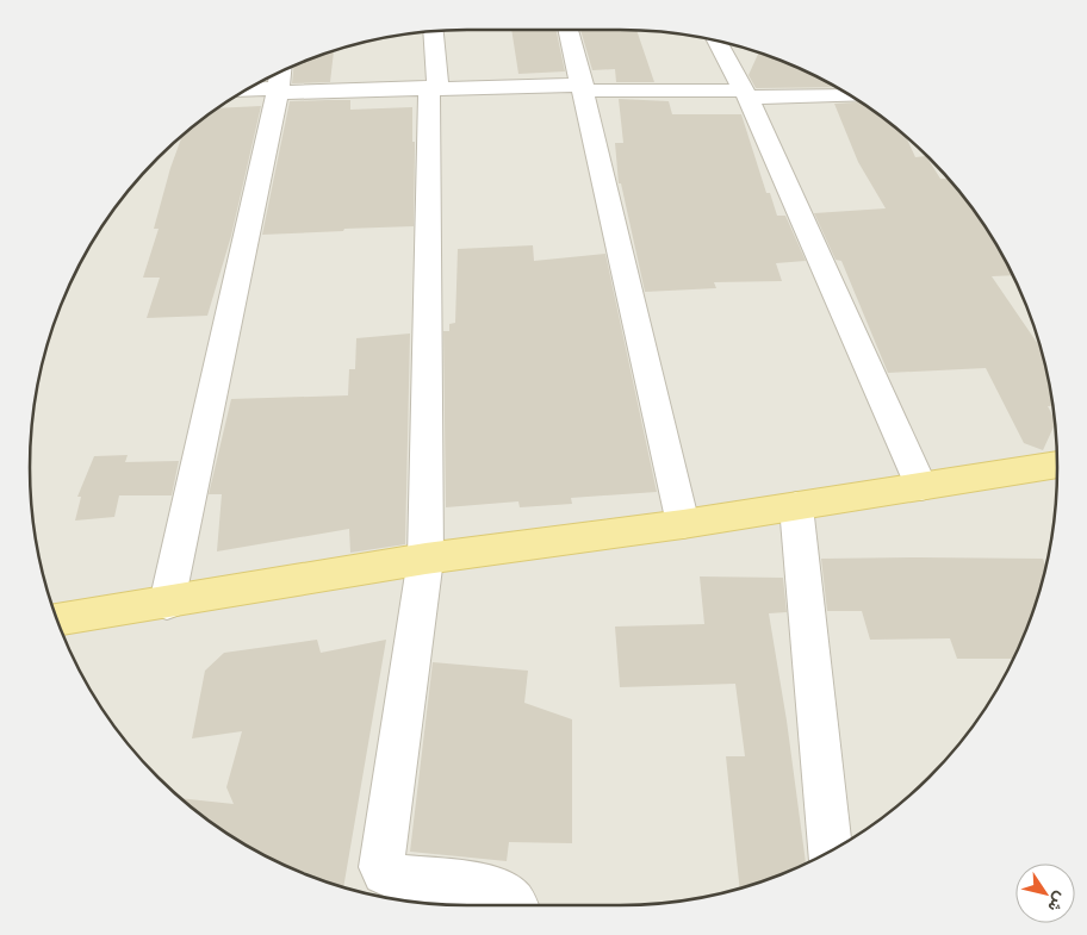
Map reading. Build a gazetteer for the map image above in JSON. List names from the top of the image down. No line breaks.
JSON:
{"north":"bottom right"}
